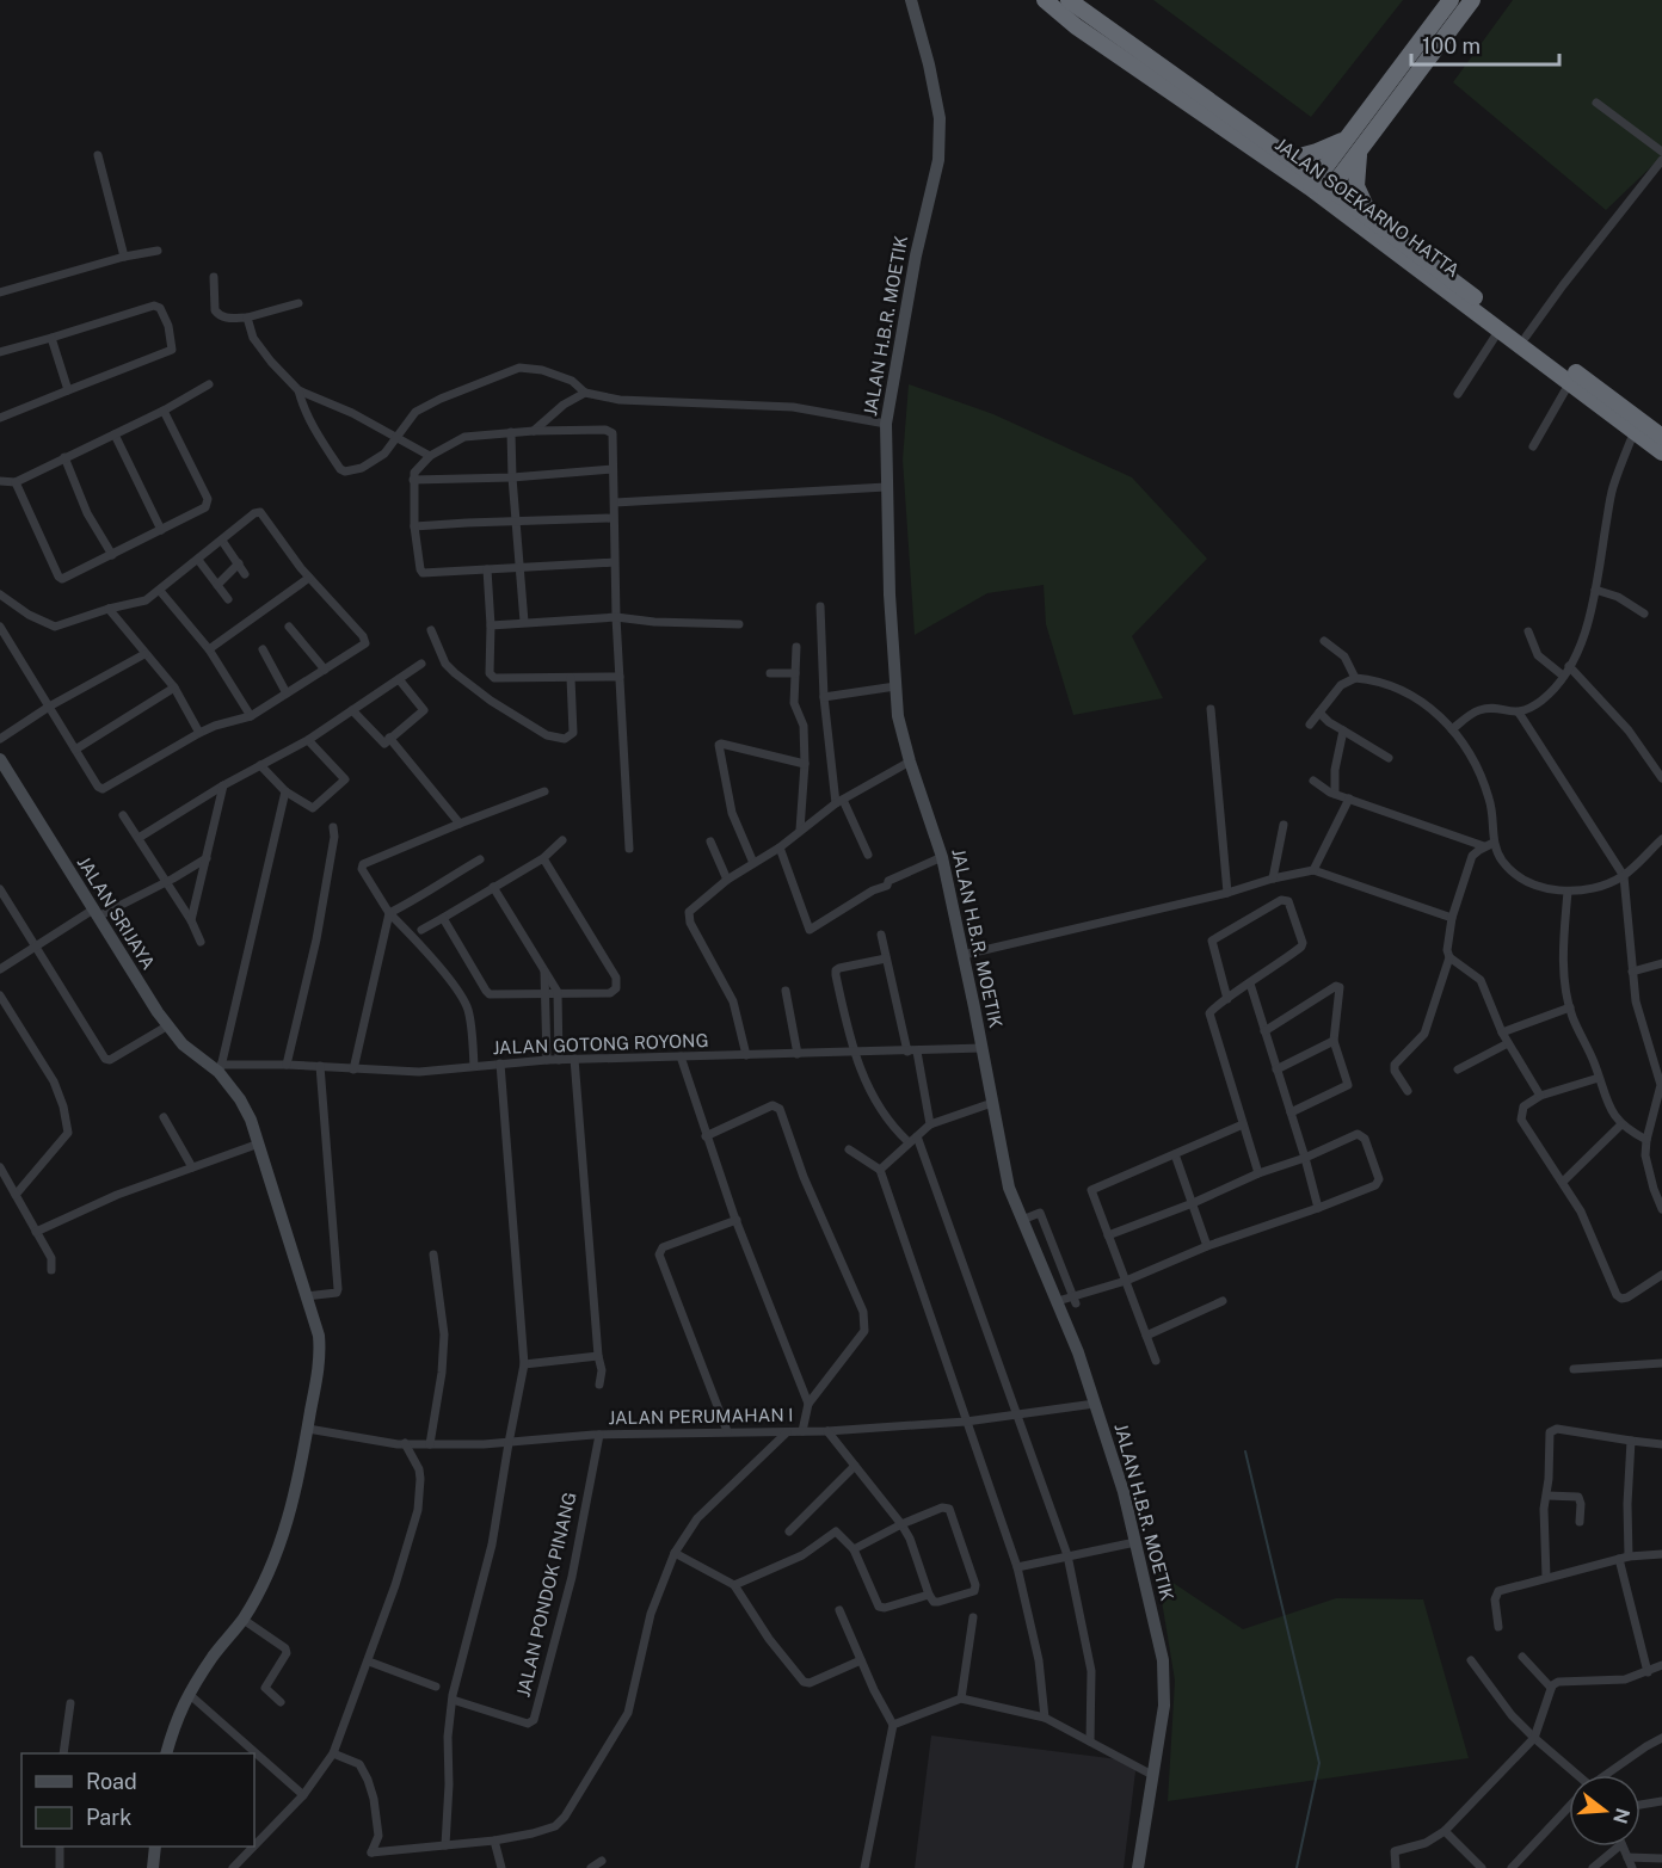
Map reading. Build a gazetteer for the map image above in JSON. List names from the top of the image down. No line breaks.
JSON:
{"streets":{"highway":["JALAN SOEKARNO HATTA"],"street":["JALAN H.B.R. MOETIK","JALAN SRIJAYA","JALAN GOTONG ROYONG","JALAN PERUMAHAN I","JALAN PONDOK PINANG"]},"crossings":[["JALAN H.B.R. MOETIK","JALAN GOTONG ROYONG"],["JALAN H.B.R. MOETIK","JALAN PERUMAHAN I"],["JALAN SRIJAYA","JALAN GOTONG ROYONG"],["JALAN SRIJAYA","JALAN PERUMAHAN I"],["JALAN PERUMAHAN I","JALAN PONDOK PINANG"]],"legend":["Road","Park"],"scale_bar":"100 m","north":"right"}
